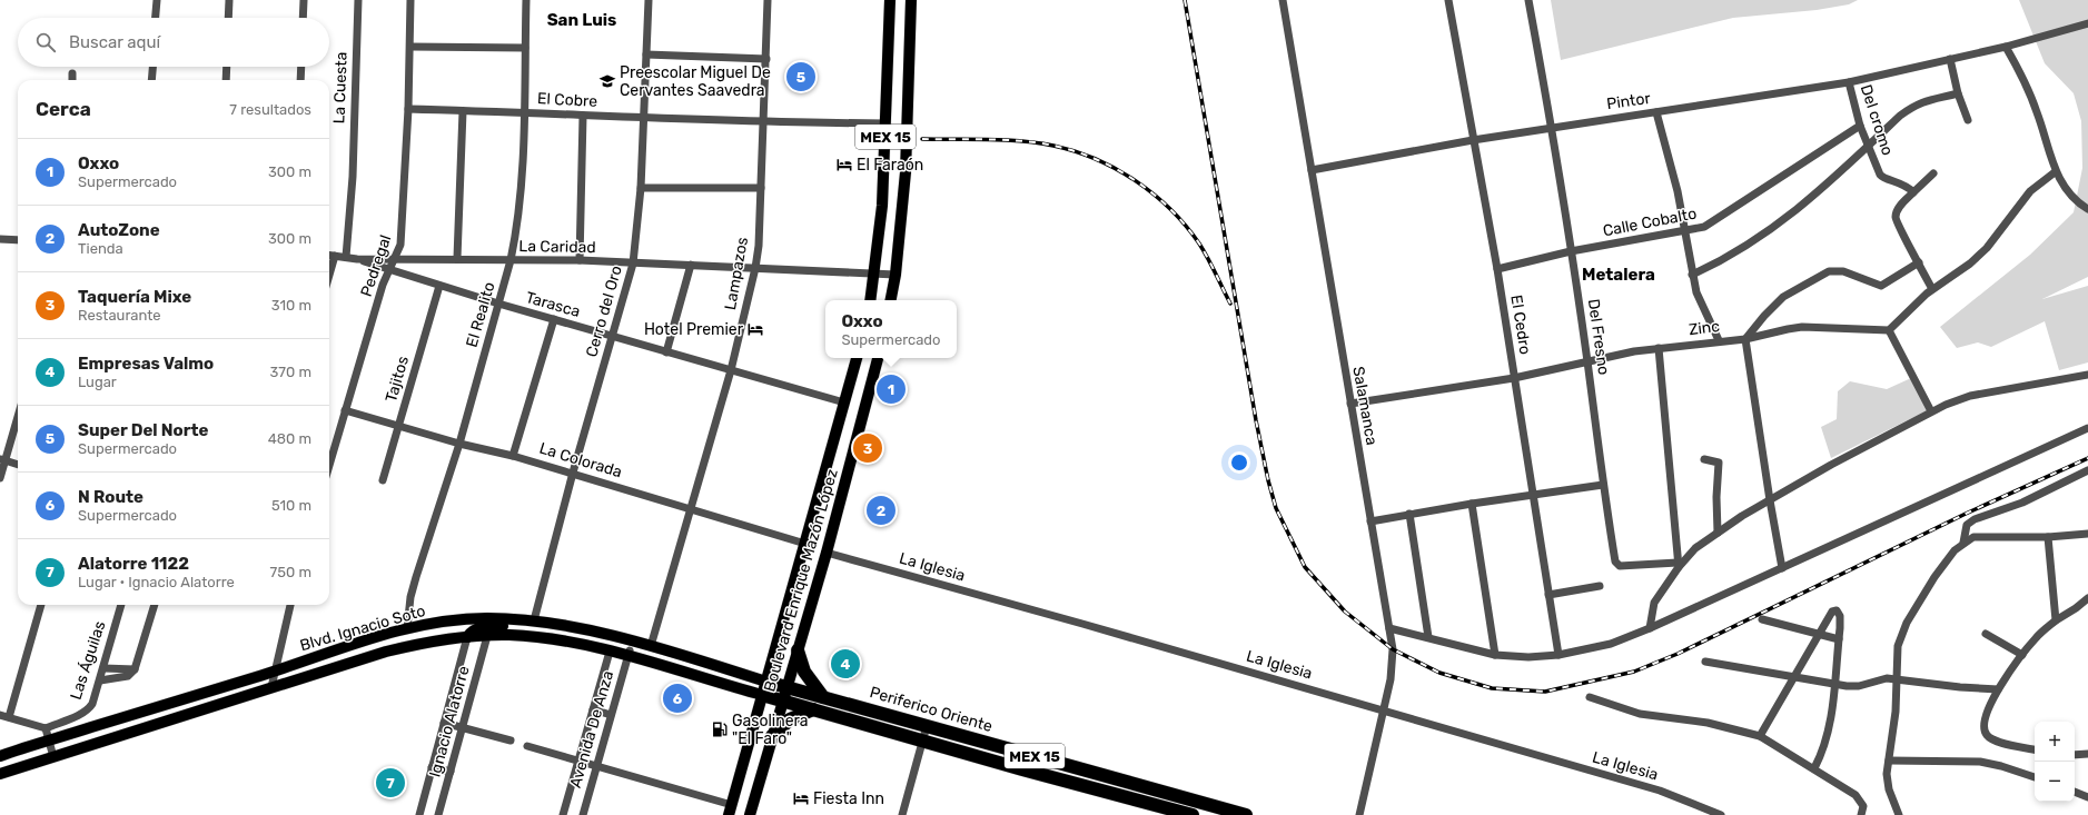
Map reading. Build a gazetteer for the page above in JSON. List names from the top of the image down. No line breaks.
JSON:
{"streets":{"highway":["MEX 15","Periferico Oriente"],"main road":["Boulevard Enrique Mazón López","Blvd. Ignacio Soto"],"street":["La Cuesta","El Cobre","Pintor","Del cromo","Calle Cobalto","La Caridad","Pedregal","Lampazos","Tarasca","Cerro del Oro","El Realito","El Cedro","Zinc","Del Fresno","Tajitos","Salamanca","La Colorada","La Iglesia","Las Águilas","Ignacio Alatorre","Avenida De Anza"]},"crossings":[["La Cuesta","La Caridad"],["El Cobre","MEX 15"],["El Cobre","Pedregal"],["El Cobre","Lampazos"],["El Cobre","Cerro del Oro"],["El Cobre","El Realito"],["Pintor","Del cromo"],["Pintor","El Cedro"],["Pintor","Del Fresno"],["Pintor","Salamanca"],["Del cromo","Calle Cobalto"],["MEX 15","La Caridad"],["Calle Cobalto","El Cedro"],["Calle Cobalto","Del Fresno"],["La Caridad","Pedregal"],["La Caridad","Lampazos"],["La Caridad","Tarasca"],["La Caridad","Cerro del Oro"],["La Caridad","El Realito"],["Pedregal","Tarasca"],["Pedregal","La Colorada"],["Lampazos","Tarasca"],["Lampazos","La Colorada"],["Lampazos","Blvd. Ignacio Soto"],["Tarasca","Cerro del Oro"],["Tarasca","El Realito"],["Tarasca","Tajitos"],["Tarasca","Boulevard Enrique Mazón López"],["Cerro del Oro","La Colorada"],["Cerro del Oro","Blvd. Ignacio Soto"],["El Realito","La Colorada"],["El Realito","Blvd. Ignacio Soto"],["El Cedro","Zinc"],["Zinc","Del Fresno"],["Zinc","Salamanca"],["Tajitos","La Colorada"],["Salamanca","La Iglesia"],["La Colorada","Boulevard Enrique Mazón López"],["La Iglesia","Boulevard Enrique Mazón López"],["Boulevard Enrique Mazón López","Blvd. Ignacio Soto"],["Boulevard Enrique Mazón López","Periferico Oriente"],["Blvd. Ignacio Soto","Periferico Oriente"],["Blvd. Ignacio Soto","Ignacio Alatorre"],["Blvd. Ignacio Soto","Avenida De Anza"]],"districts":["San Luis","Metalera"],"places":{"school or university":["Preescolar Miguel De Cervantes Saavedra"],"hotel":["El Faraón","Hotel Premier","Fiesta Inn"],"fuel station":["Gasolinera \"El Faro\""]},"page":{"search":"Buscar aquí","pins":["5","1","3","2","4","6","7"],"heading":["Cerca","7 resultados"],"list":[{"mark":"1","name":"Oxxo","note":"Supermercado","value":"300 m"},{"mark":"2","name":"AutoZone","note":"Tienda","value":"300 m"},{"mark":"3","name":"Taquería Mixe","note":"Restaurante","value":"310 m"},{"mark":"4","name":"Empresas Valmo","note":"Lugar","value":"370 m"},{"mark":"5","name":"Super Del Norte","note":"Supermercado","value":"480 m"},{"mark":"6","name":"N Route","note":"Supermercado","value":"510 m"},{"mark":"7","name":"Alatorre 1122","note":"Lugar · Ignacio Alatorre","value":"750 m"}],"popup":["Oxxo","Supermercado"],"map_buttons":["+","−"]}}
